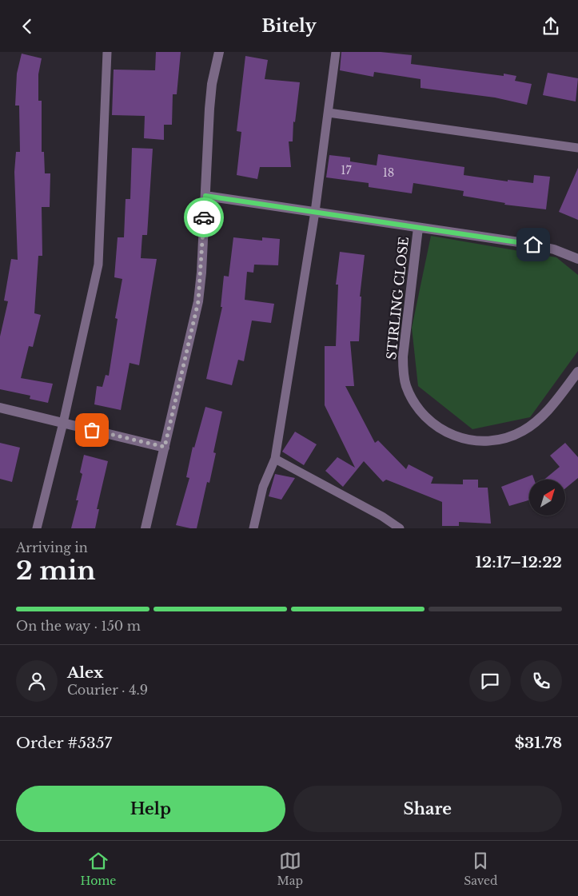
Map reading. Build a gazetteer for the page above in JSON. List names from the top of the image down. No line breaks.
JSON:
{"streets":{"street":["STIRLING CLOSE"]},"house_numbers":["17","18"],"north":"top right","page":{"header":"Bitely","heading":["2 min","Arriving in","12:17–12:22"],"panel":["Alex","Courier · 4.9","Order #5357","$31.78"],"bar":"On the way · 150 m","buttons":["Help","Share"],"tabs":["Home","Map","Saved"]}}
